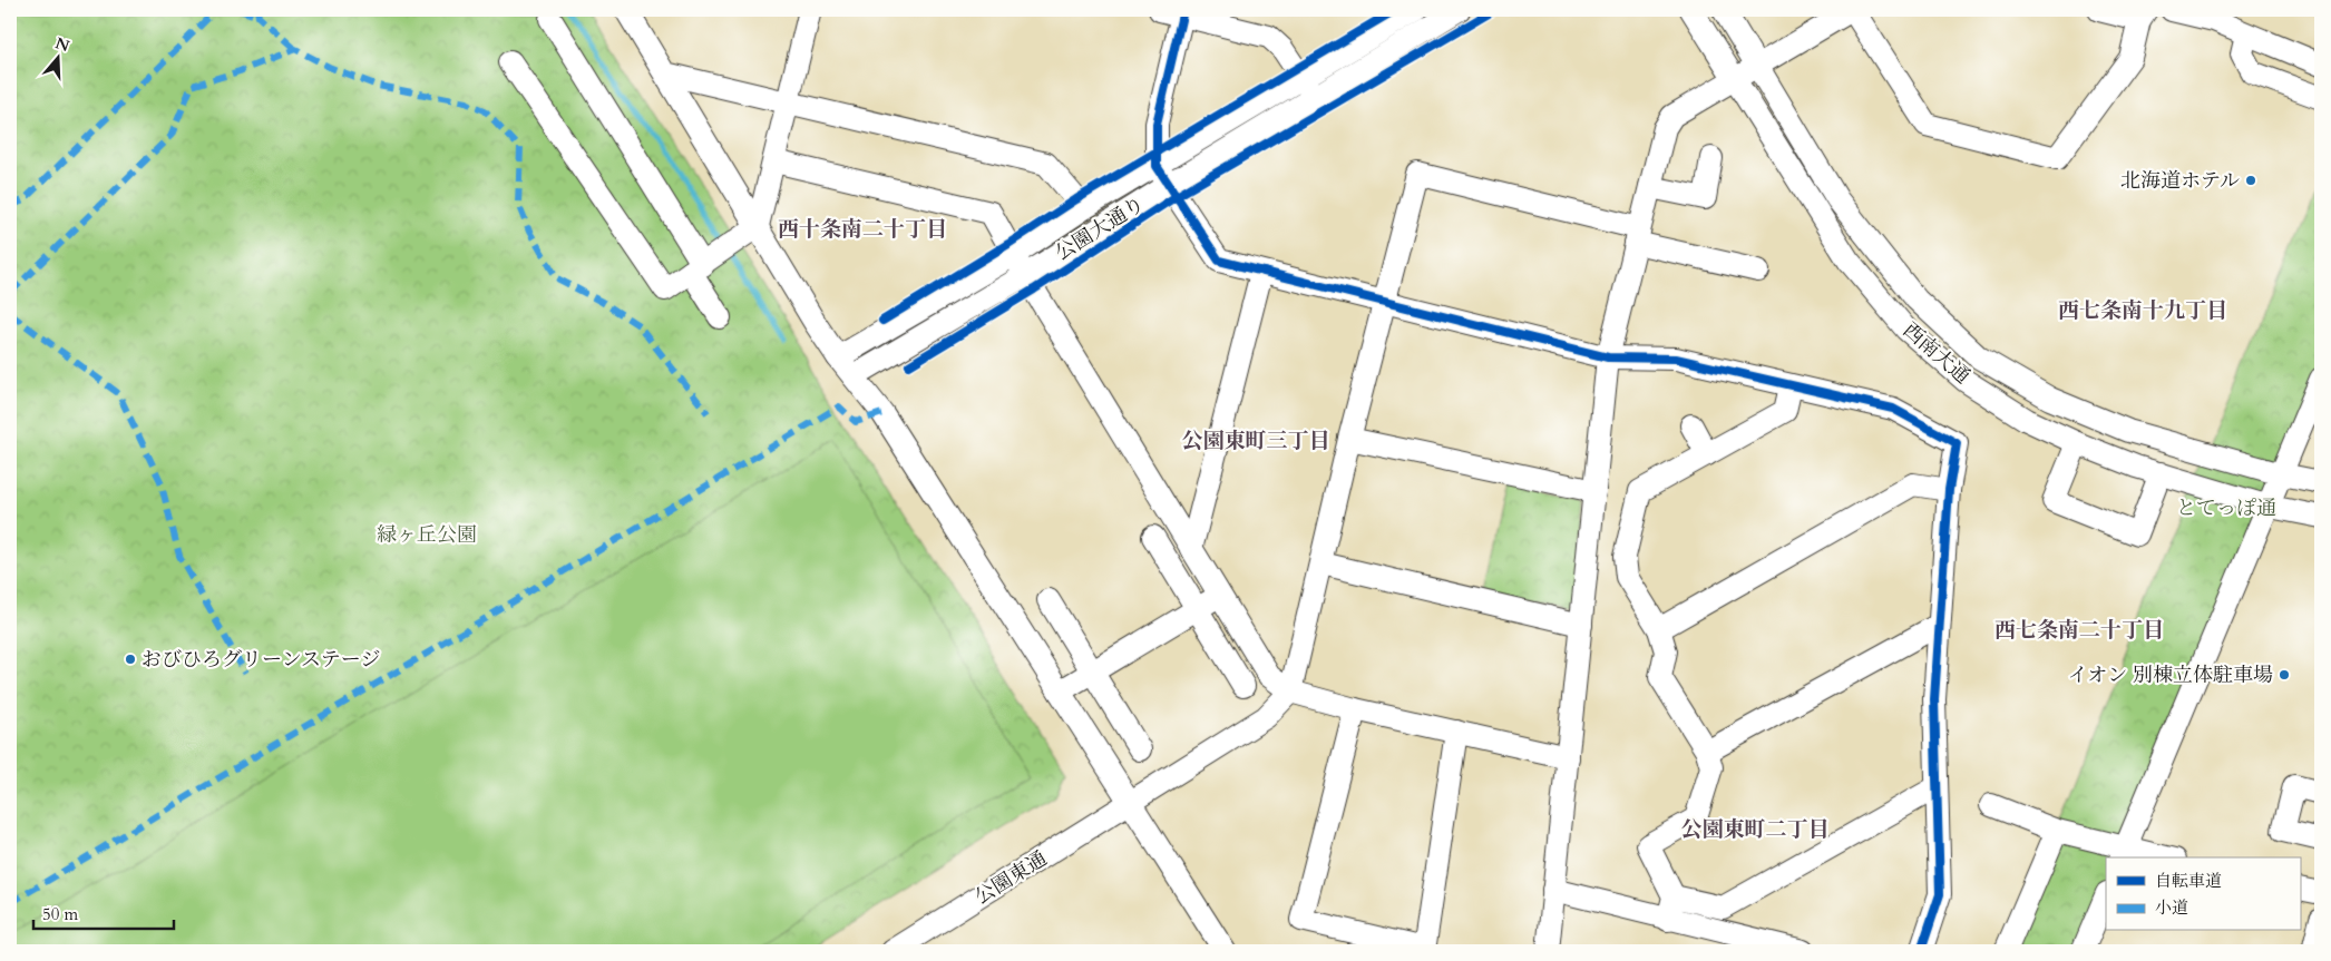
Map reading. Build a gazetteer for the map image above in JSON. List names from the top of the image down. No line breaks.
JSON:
{"streets":{"street":["公園大通り","西南大通","公園東通"]},"districts":["西十条南二十丁目","西七条南十九丁目","公園東町三丁目","西七条南二十丁目","公園東町二丁目"],"parks":["とてっぽ通","緑ヶ丘公園"],"places":["北海道ホテル","おびひろグリーンステージ","イオン 別棟立体駐車場"],"legend":["自転車道","小道"],"scale_bar":"50 m","north":"top"}
